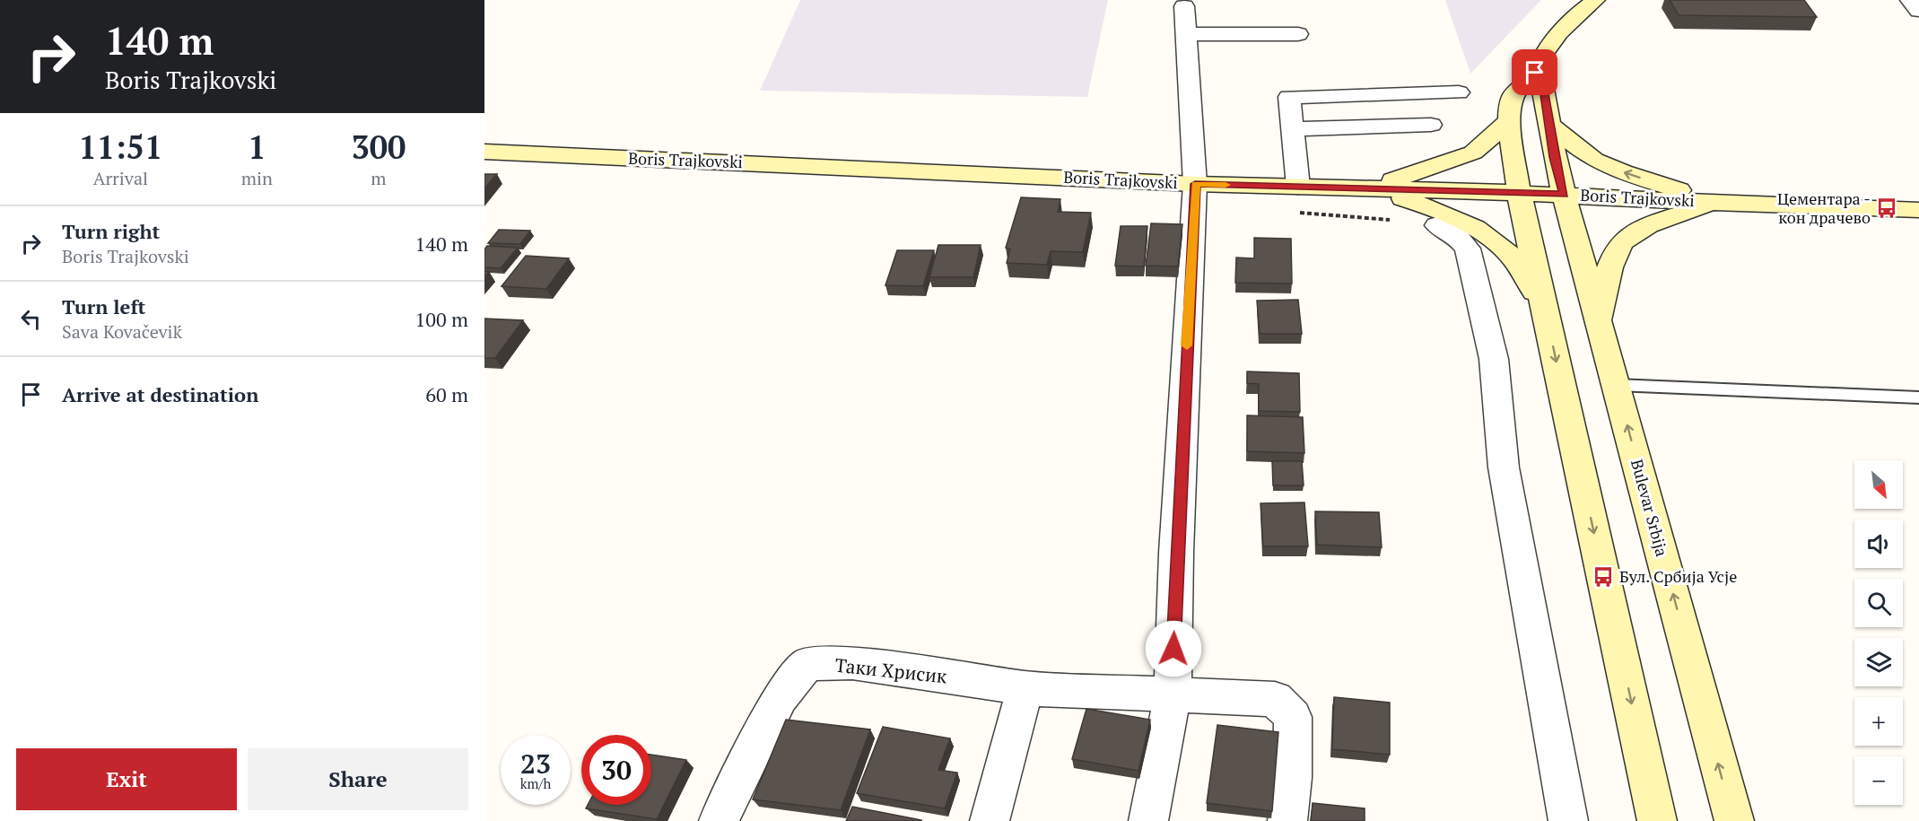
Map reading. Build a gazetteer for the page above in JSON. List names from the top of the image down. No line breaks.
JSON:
{"streets":{"main road":["Boris Trajkovski","Bulevar Srbija"],"street":["Таки Хрисик"]},"crossings":[["Boris Trajkovski","Bulevar Srbija"]],"places":{"bus stop":["Цементара - кон драчево","Бул. Србија Усје"]},"north":"bottom right","page":{"turn":["140 m","Boris Trajkovski"],"eta":["11:51","Arrival","1","min","300","m"],"list":[{"name":"Turn right","note":"Boris Trajkovski","value":"140 m"},{"name":"Turn left","note":"Sava Kovačeviḱ","value":"100 m"},{"name":"Arrive at destination","value":"60 m"}],"map_buttons":["+","−"],"speed":"23 km/h","limit":"30","buttons":["Exit","Share"]}}
